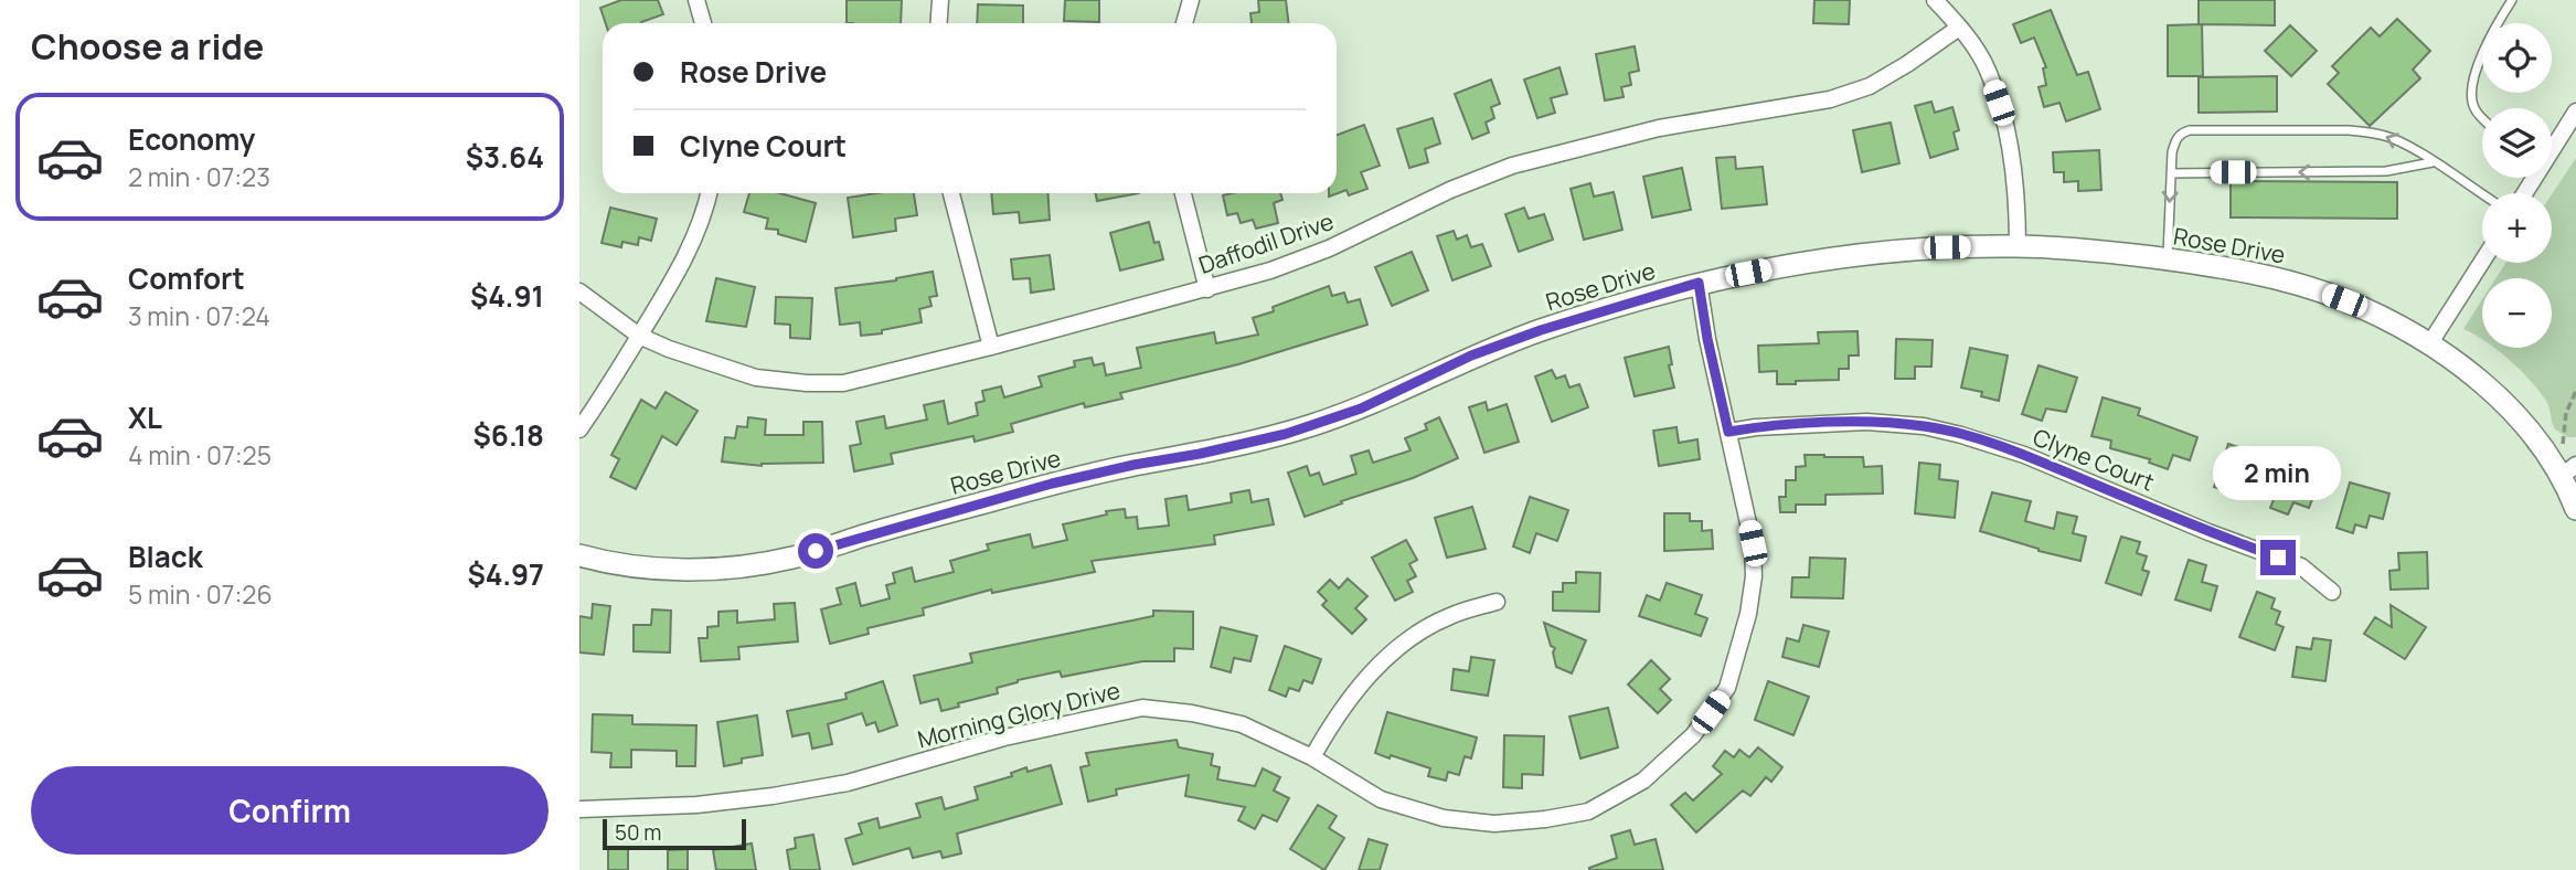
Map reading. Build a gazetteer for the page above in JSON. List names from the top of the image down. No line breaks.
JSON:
{"streets":{"main road":["Rose Drive"],"street":["Daffodil Drive","Clyne Court","Morning Glory Drive"]},"crossings":[["Rose Drive","Morning Glory Drive"],["Clyne Court","Morning Glory Drive"]],"scale_bar":"50 m","page":{"heading":"Choose a ride","map_buttons":["+","−"],"banner":["Rose Drive","Clyne Court"],"list":[{"name":"Economy","note":"2 min · 07:23","value":"$3.64"},{"name":"Comfort","note":"3 min · 07:24","value":"$4.91"},{"name":"XL","note":"4 min · 07:25","value":"$6.18"},{"name":"Black","note":"5 min · 07:26","value":"$4.97"}],"bubble":"2 min","buttons":"Confirm","scale":"50 m"}}
